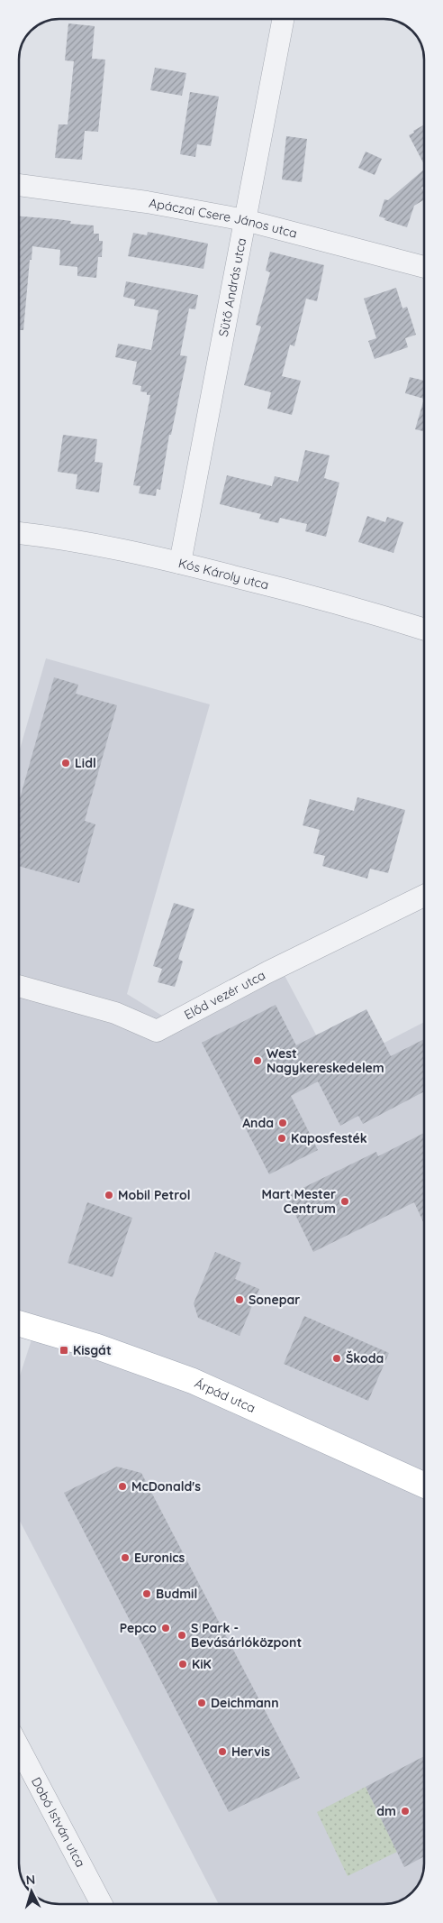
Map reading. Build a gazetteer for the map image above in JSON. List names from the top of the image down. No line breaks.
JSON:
{"streets":{"main road":["Árpád utca"],"street":["Apáczai Csere János utca","Sütő András utca","Kós Károly utca","Előd vezér utca","Dobó István utca"]},"crossings":[["Apáczai Csere János utca","Sütő András utca"],["Sütő András utca","Kós Károly utca"]],"places":{"other":["Lidl","West Nagykereskedelem","Anda","Kaposfesték","Mobil Petrol","Mart Mester Centrum","Sonepar","Škoda","McDonald's","Euronics","Budmil","Pepco","S Park - Bevásárlóközpont","KiK","Deichmann","Hervis","dm"],"transit":["Kisgát"]},"north":"top"}
